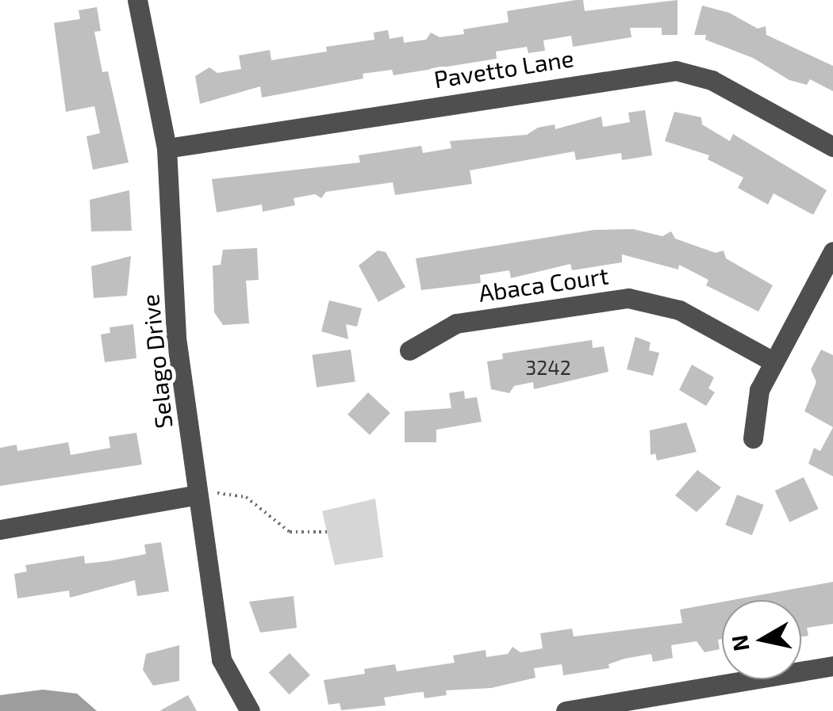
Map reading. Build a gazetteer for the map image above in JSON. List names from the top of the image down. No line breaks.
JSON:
{"streets":{"street":["Pavetto Lane","Abaca Court","Selago Drive"]},"crossings":[["Pavetto Lane","Selago Drive"]],"house_numbers":["3242"],"north":"left"}
